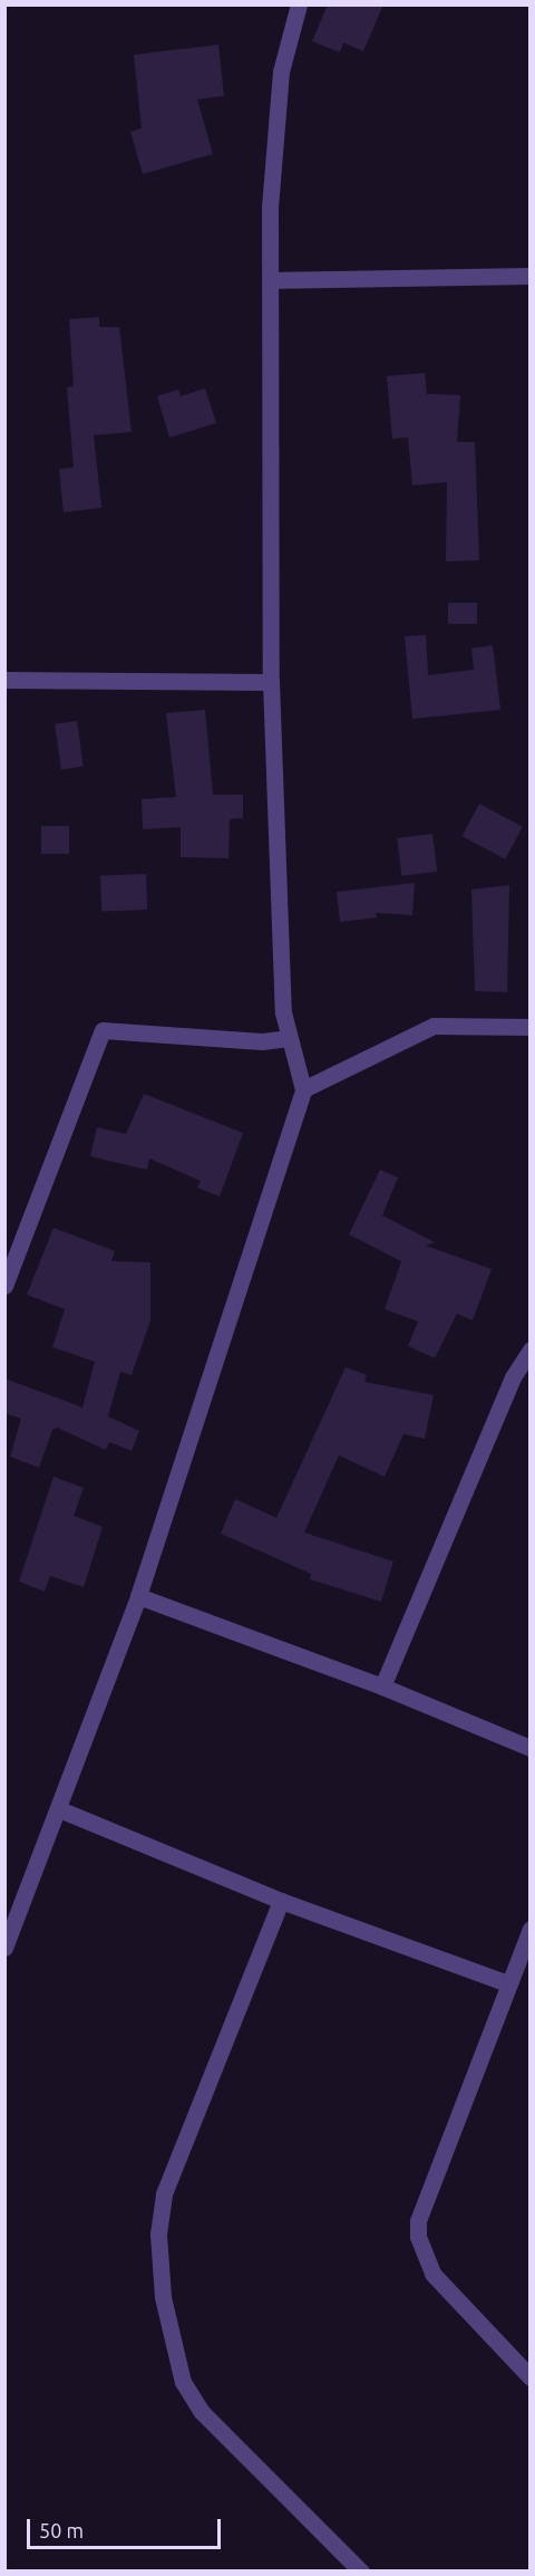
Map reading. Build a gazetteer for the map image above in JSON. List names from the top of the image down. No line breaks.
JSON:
{"scale_bar":"50 m"}
